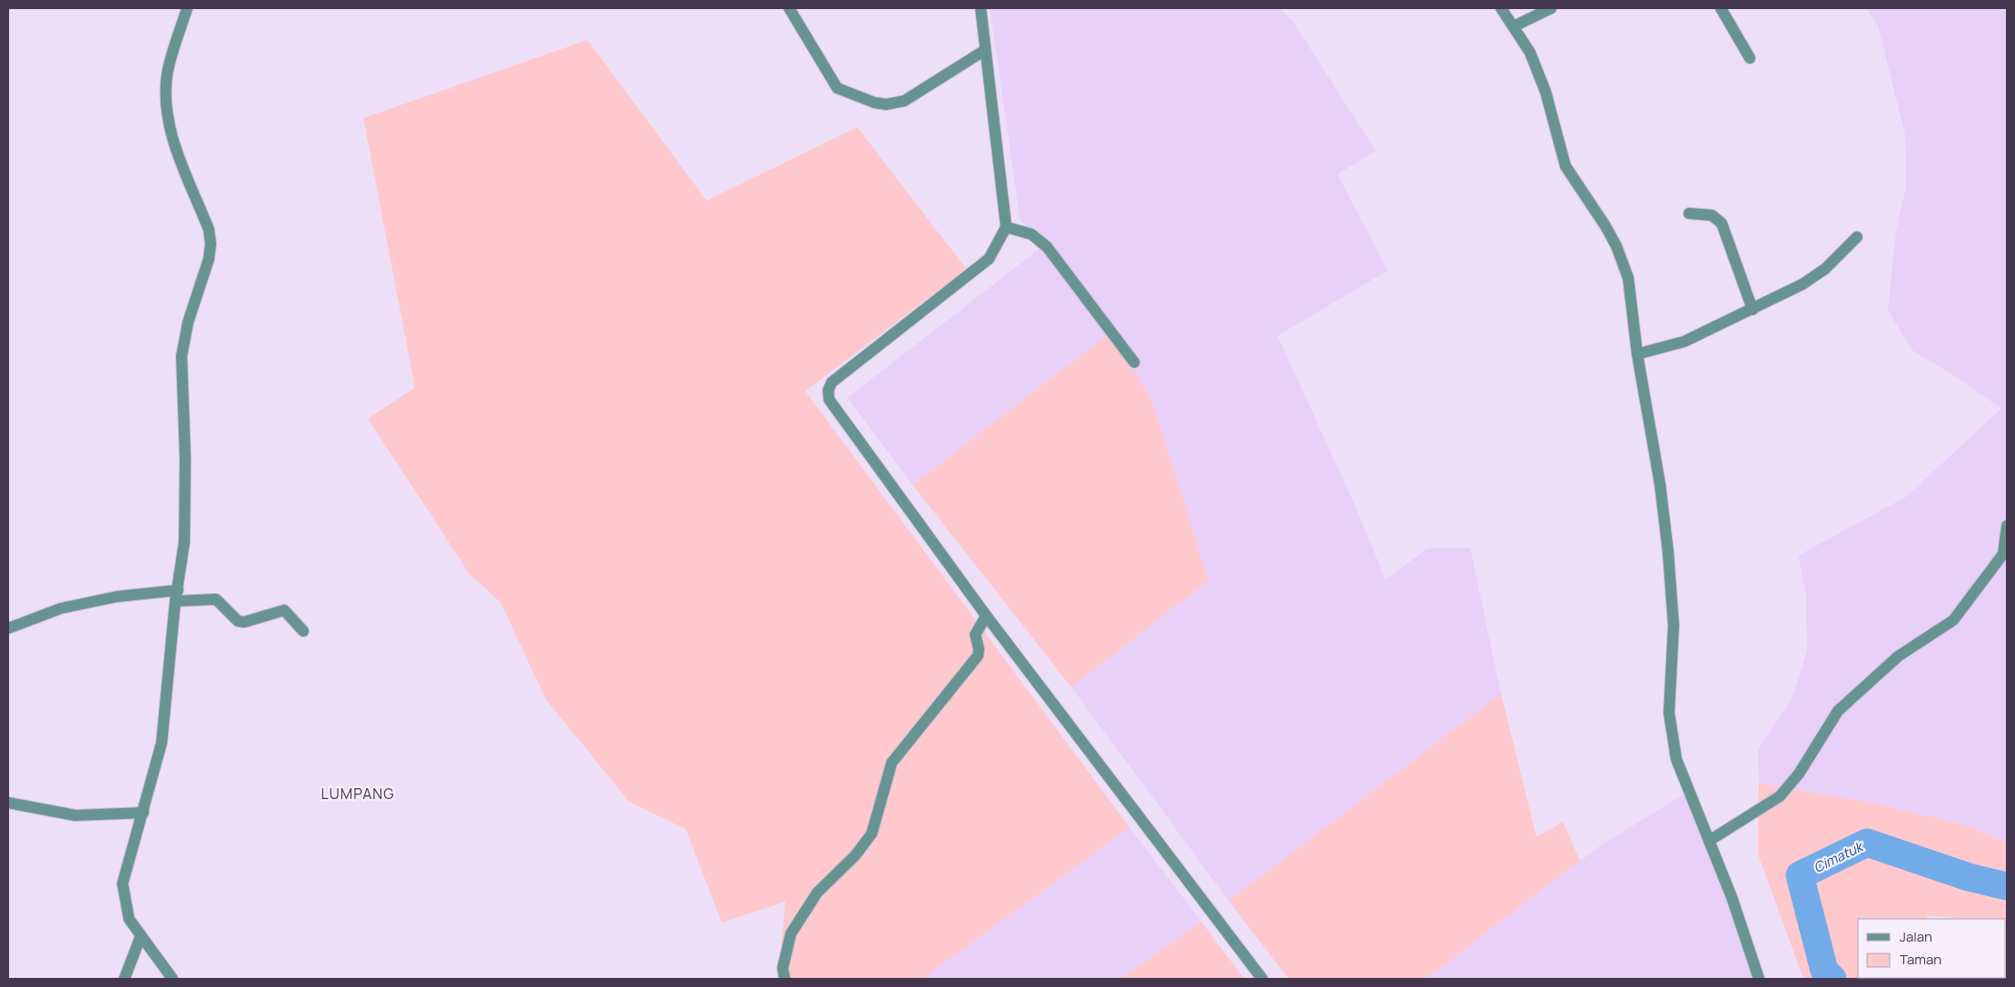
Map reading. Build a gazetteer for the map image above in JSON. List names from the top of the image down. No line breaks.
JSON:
{"districts":["LUMPANG"],"water":["Cimatuk"],"legend":["Jalan","Taman"]}
